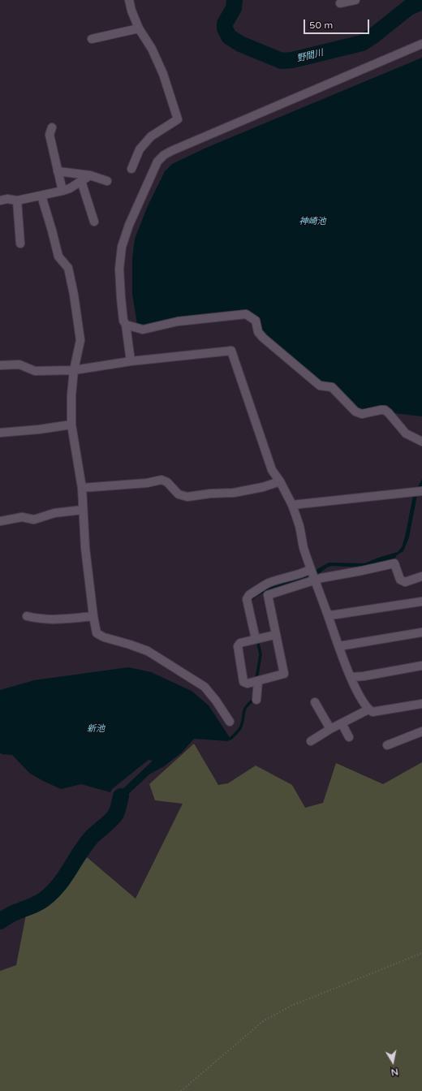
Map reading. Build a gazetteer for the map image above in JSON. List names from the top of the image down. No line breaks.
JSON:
{"water":["野間川","神崎池","新池"],"scale_bar":"50 m","north":"bottom"}
